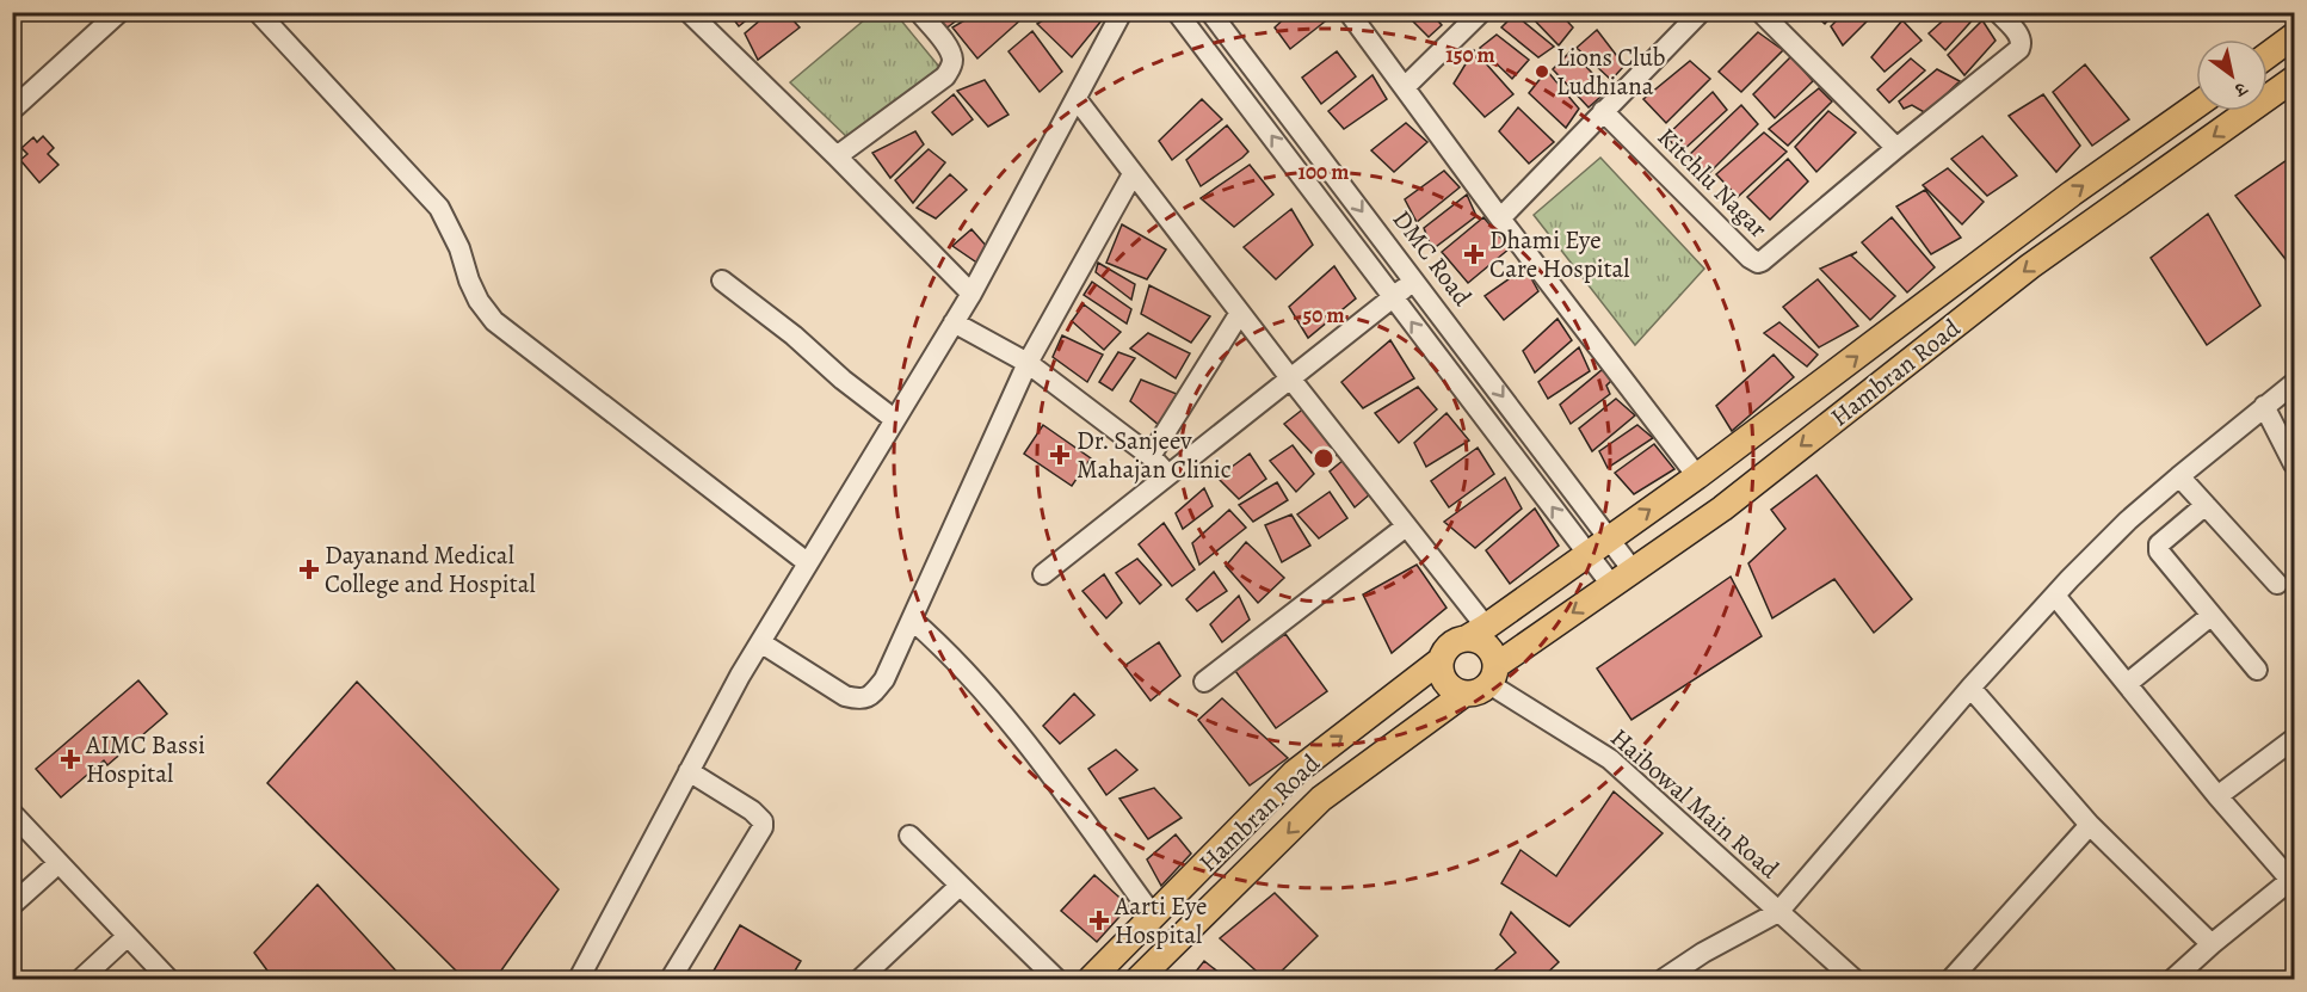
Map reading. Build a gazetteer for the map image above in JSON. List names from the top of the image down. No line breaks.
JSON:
{"streets":{"main road":["Hambran Road"],"street":["Kitchlu Nagar","DMC Road","Haibowal Main Road"]},"crossings":[["DMC Road","Hambran Road"],["Hambran Road","Haibowal Main Road"]],"places":{"other":["Lions Club Ludhiana"],"health":["Dhami Eye Care Hospital","Dr. Sanjeev Mahajan Clinic","Dayanand Medical College and Hospital","AIMC Bassi Hospital","Aarti Eye Hospital"]},"north":"bottom right","rings":["150 m","100 m","50 m"]}
